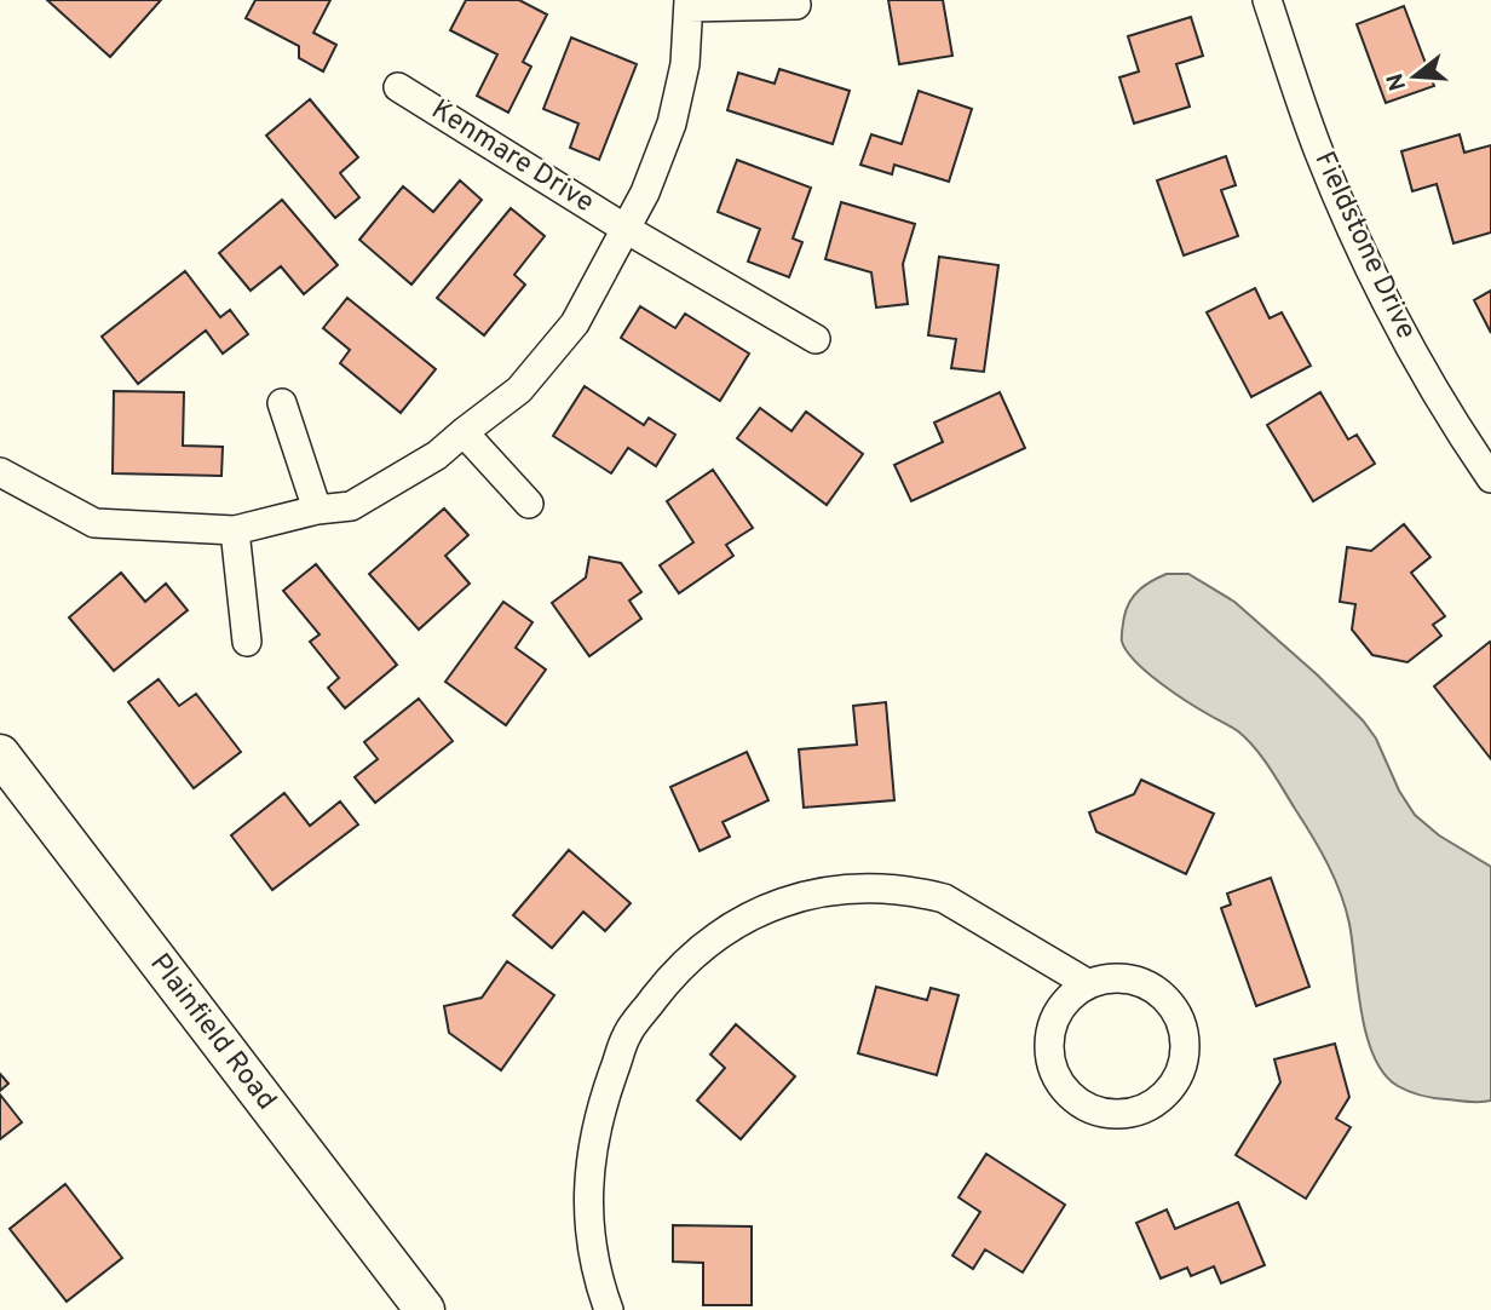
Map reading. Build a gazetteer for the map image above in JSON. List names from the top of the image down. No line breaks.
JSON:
{"streets":{"main road":["Plainfield Road"],"street":["Kenmare Drive","Fieldstone Drive"]},"north":"left"}
